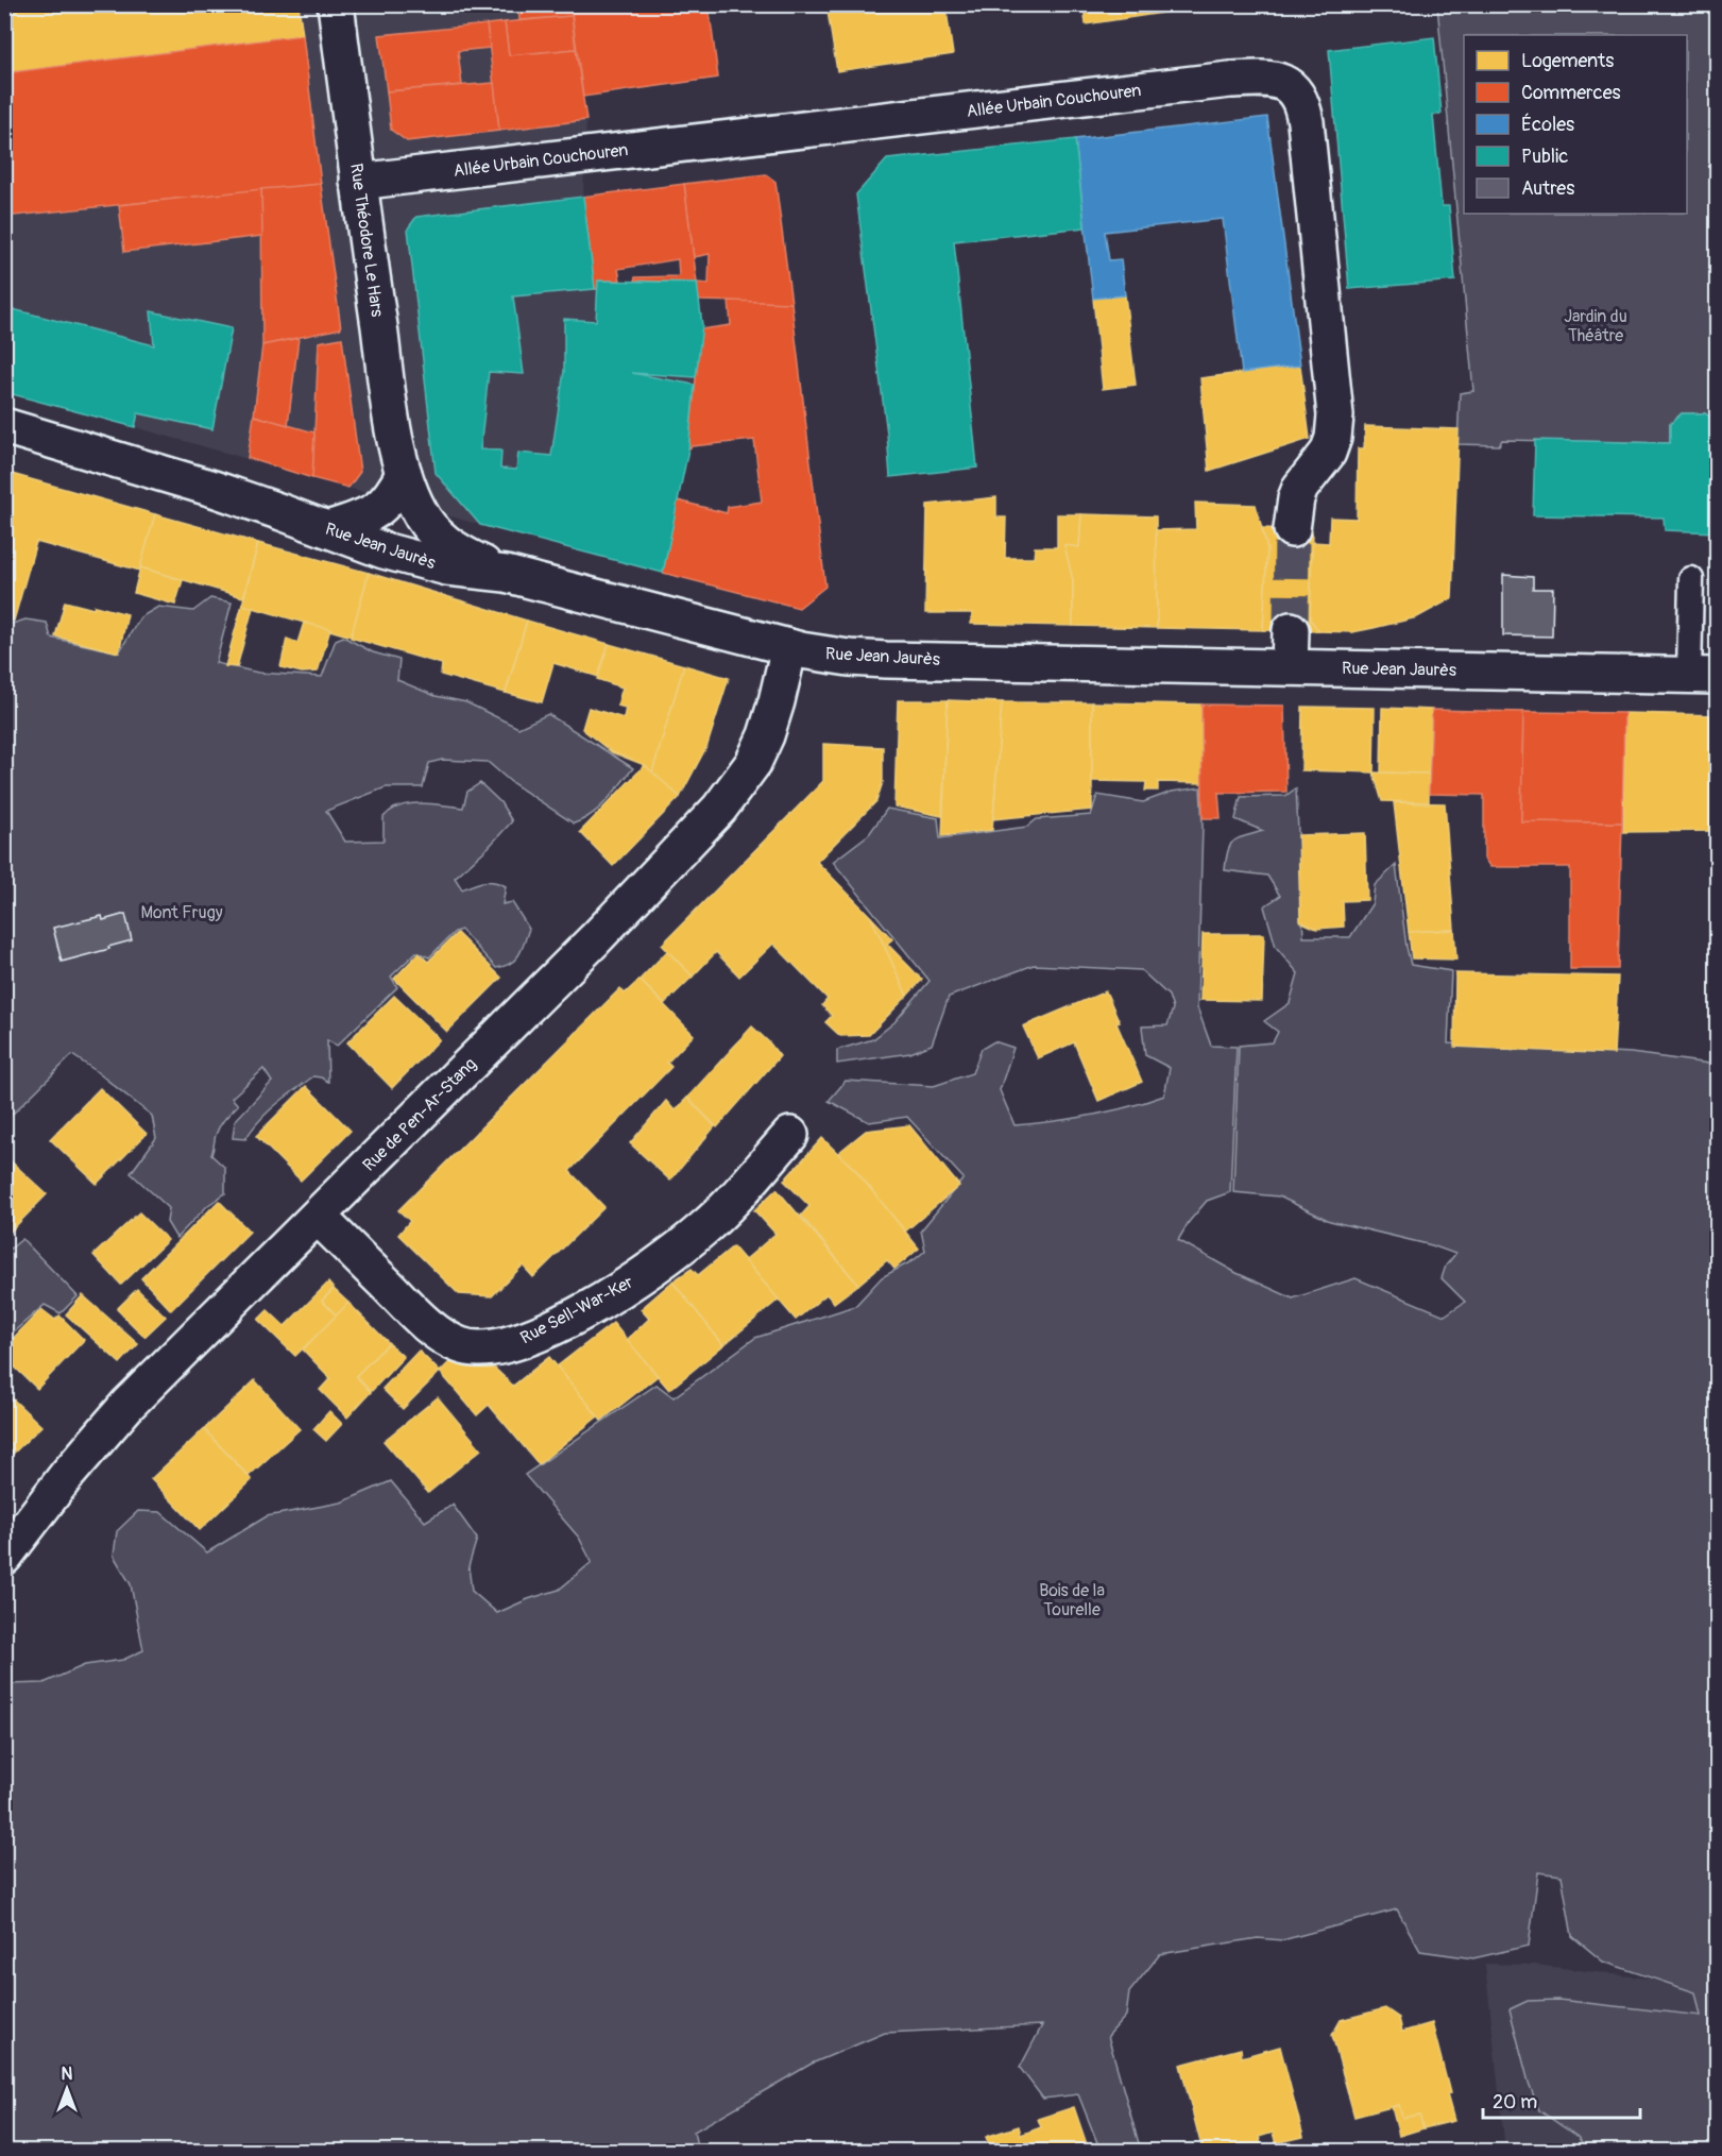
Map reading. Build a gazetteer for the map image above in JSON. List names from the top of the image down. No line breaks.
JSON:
{"streets":{"street":["Allée Urbain Couchouren","Rue Théodore Le Hars","Rue Jean Jaurès","Rue de Pen-Ar-Stang","Rue Sell-War-Ker"]},"crossings":[["Allée Urbain Couchouren","Rue Théodore Le Hars"],["Rue Théodore Le Hars","Rue Jean Jaurès"],["Rue Jean Jaurès","Rue de Pen-Ar-Stang"],["Rue de Pen-Ar-Stang","Rue Sell-War-Ker"]],"parks":["Jardin du Théâtre","Mont Frugy","Bois de la Tourelle"],"legend":["Logements","Commerces","Écoles","Public","Autres"],"scale_bar":"20 m","north":"top"}
